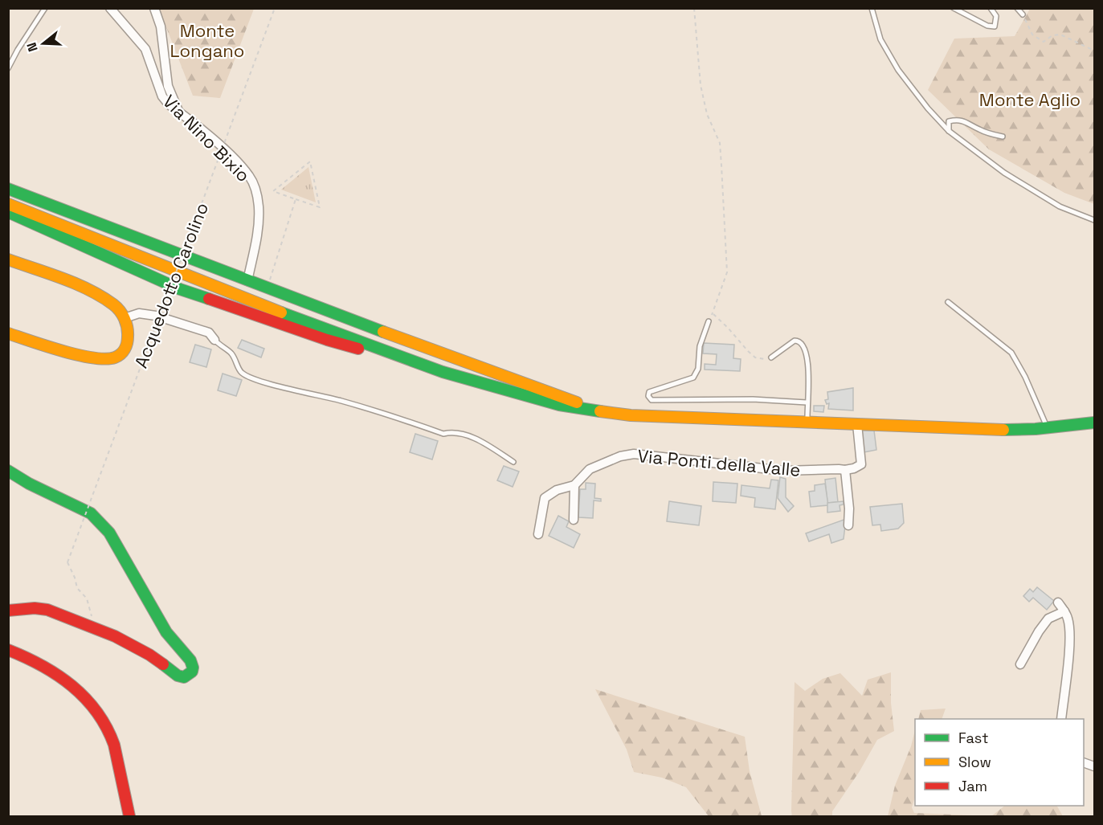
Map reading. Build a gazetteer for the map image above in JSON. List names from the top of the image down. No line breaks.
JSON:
{"streets":{"street":["Via Nino Bixio","Via Ponti della Valle"],"path":["Acquedotto Carolino"]},"parks":["Monte Longano","Monte Aglio"],"legend":["Fast","Slow","Jam"],"north":"left"}
